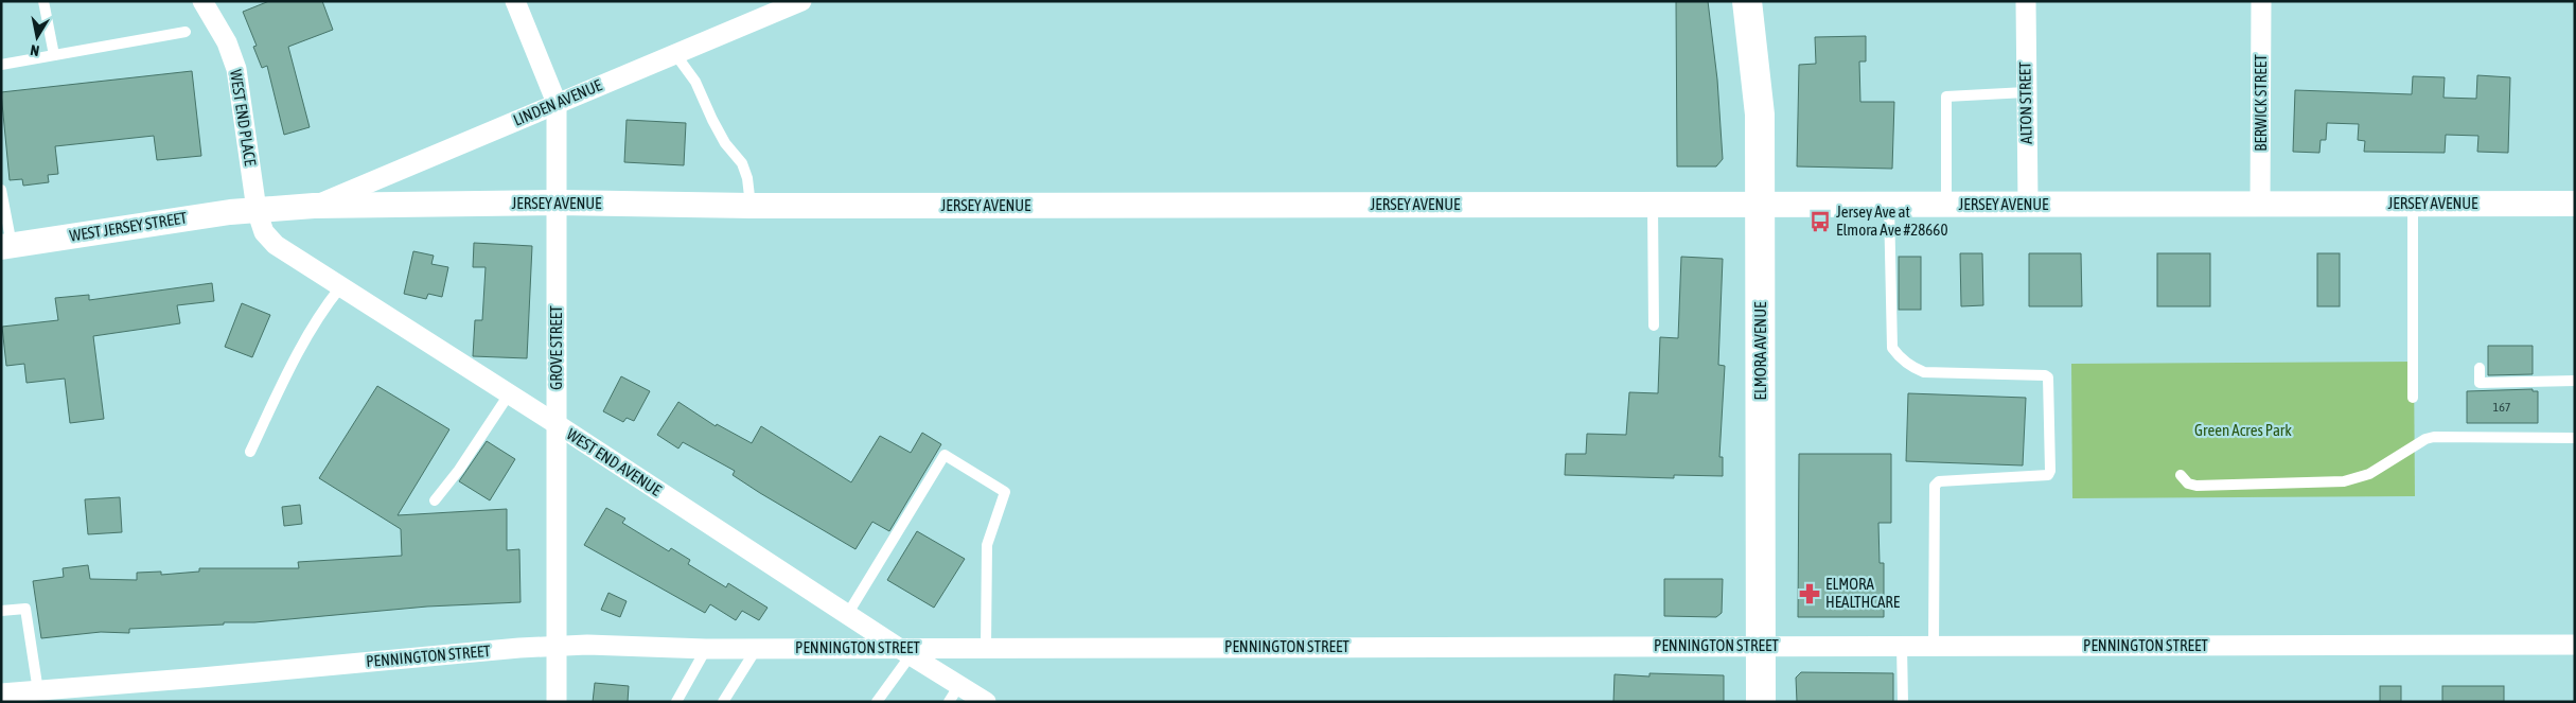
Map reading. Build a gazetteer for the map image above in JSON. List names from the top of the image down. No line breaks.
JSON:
{"streets":{"main road":["ELMORA AVENUE"],"street":["LINDEN AVENUE","ALTON STREET","BERWICK STREET","WEST END PLACE","JERSEY AVENUE","WEST JERSEY STREET","GROVE STREET","WEST END AVENUE","PENNINGTON STREET"]},"crossings":[["LINDEN AVENUE","JERSEY AVENUE"],["LINDEN AVENUE","GROVE STREET"],["ALTON STREET","JERSEY AVENUE"],["BERWICK STREET","JERSEY AVENUE"],["WEST END PLACE","JERSEY AVENUE"],["WEST END PLACE","WEST JERSEY STREET"],["WEST END PLACE","WEST END AVENUE"],["JERSEY AVENUE","WEST JERSEY STREET"],["JERSEY AVENUE","GROVE STREET"],["JERSEY AVENUE","ELMORA AVENUE"],["JERSEY AVENUE","WEST END AVENUE"],["WEST JERSEY STREET","WEST END AVENUE"],["GROVE STREET","WEST END AVENUE"],["GROVE STREET","PENNINGTON STREET"],["ELMORA AVENUE","PENNINGTON STREET"],["WEST END AVENUE","PENNINGTON STREET"]],"parks":["Green Acres Park"],"places":{"bus stop":["Jersey Ave at Elmora Ave #28660"],"pharmacy":["ELMORA HEALTHCARE"]},"house_numbers":["167"],"north":"bottom"}
